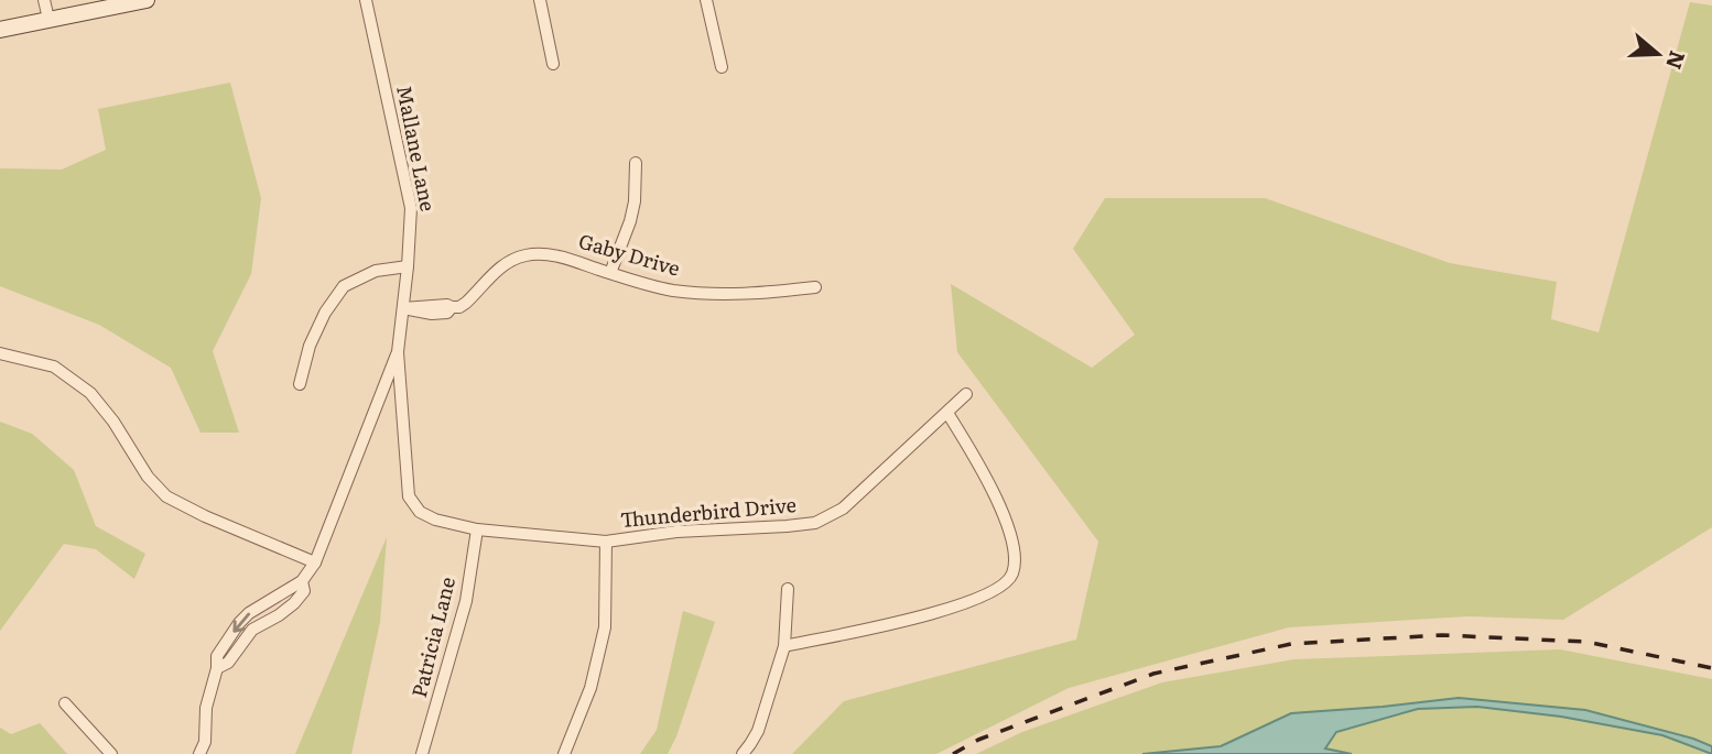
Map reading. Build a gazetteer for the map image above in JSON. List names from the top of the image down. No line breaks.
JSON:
{"streets":{"street":["Mallane Lane","Gaby Drive","Thunderbird Drive","Patricia Lane"]},"crossings":[["Mallane Lane","Gaby Drive"],["Mallane Lane","Thunderbird Drive"],["Mallane Lane","Patricia Lane"],["Thunderbird Drive","Patricia Lane"]],"north":"right"}
